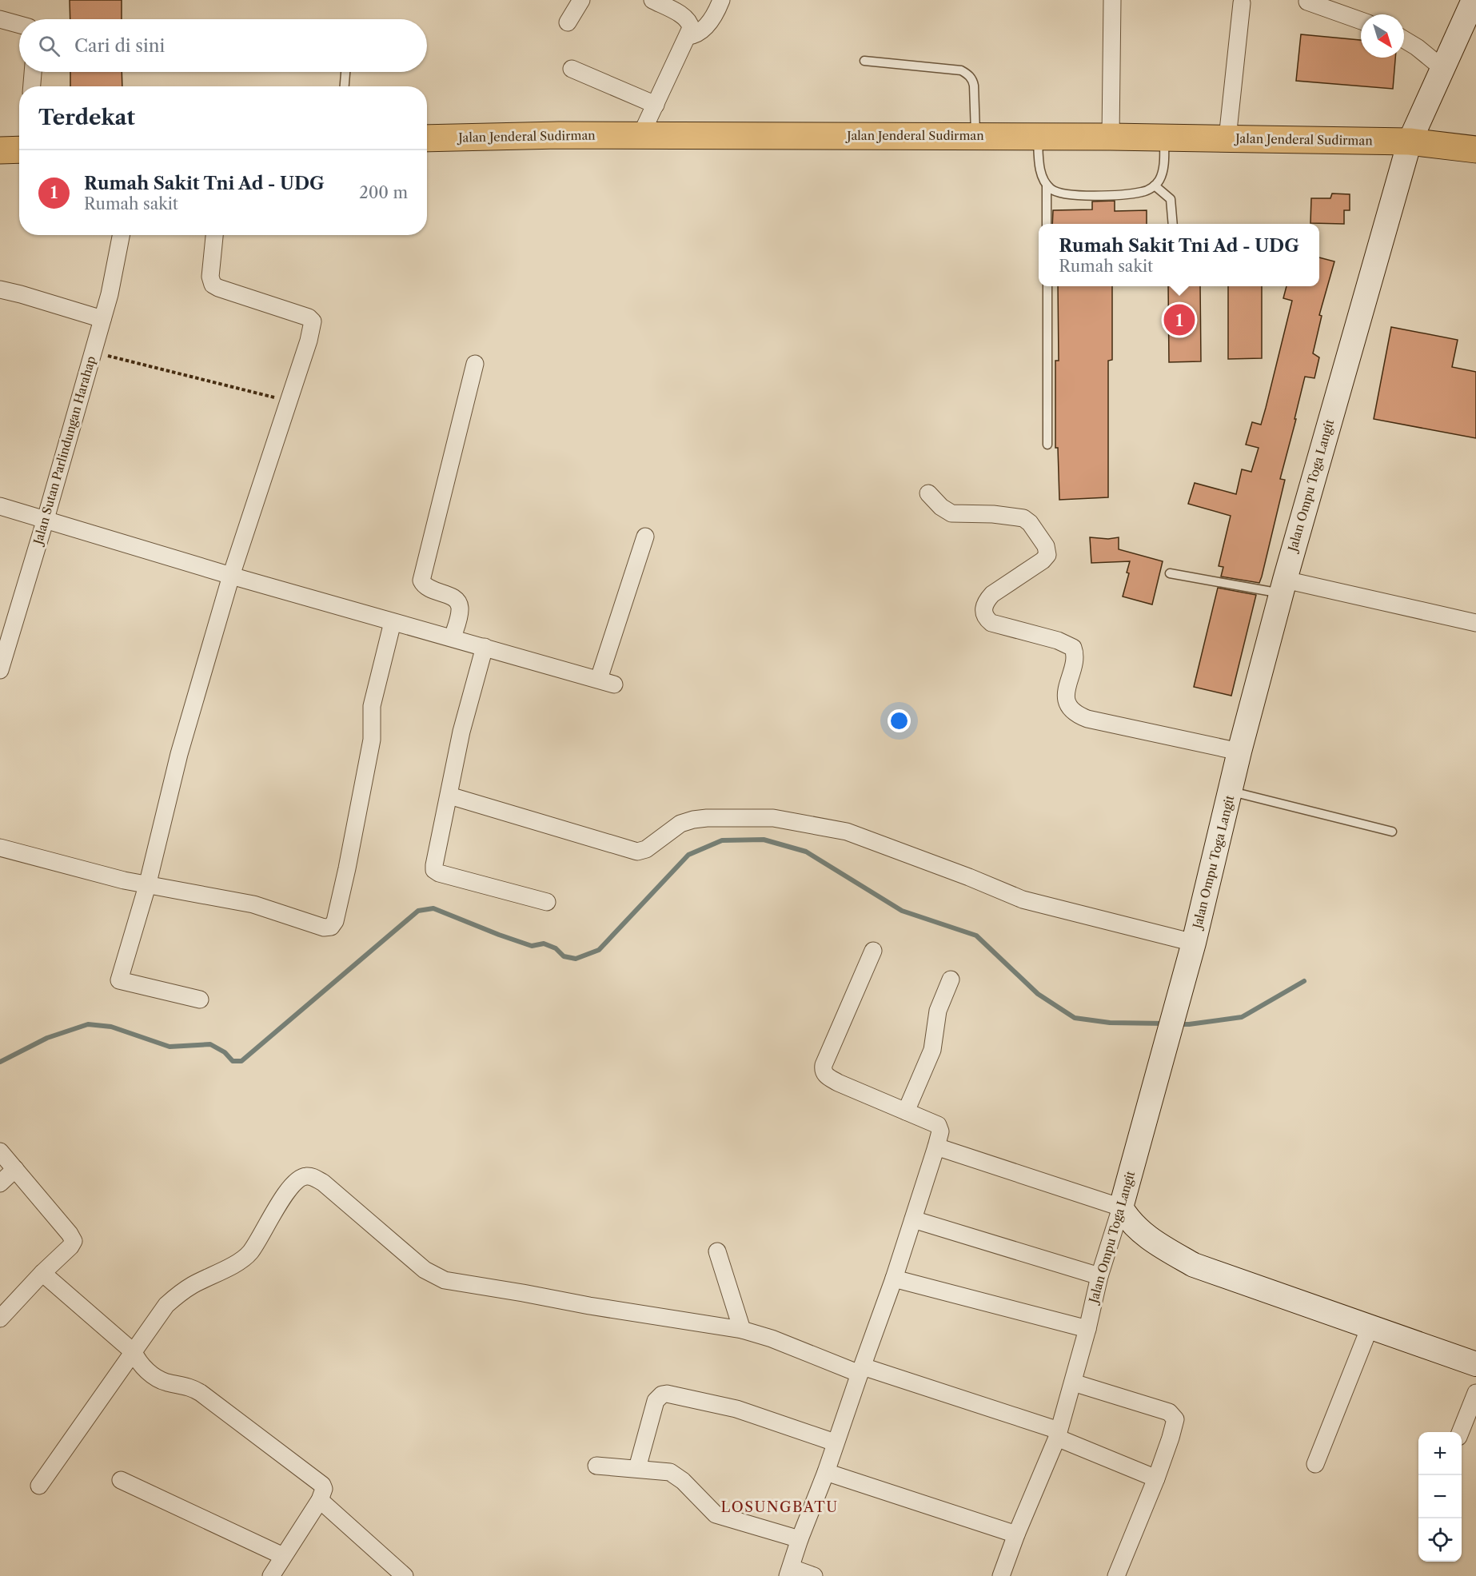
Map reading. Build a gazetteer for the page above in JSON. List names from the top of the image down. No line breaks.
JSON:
{"streets":{"highway":["Jalan Jenderal Sudirman"],"main road":["Jalan Ompu Toga Langit"],"street":["Jalan Sutan Parlindungan Harahap"]},"crossings":[["Jalan Jenderal Sudirman","Jalan Ompu Toga Langit"]],"districts":["LOSUNGBATU"],"north":"bottom right","page":{"search":"Cari di sini","heading":"Terdekat","list":[{"mark":"1","name":"Rumah Sakit Tni Ad - UDG","note":"Rumah sakit","value":"200 m"}],"popup":["Rumah Sakit Tni Ad - UDG","Rumah sakit"],"pins":"1","map_buttons":["+","−"]}}
